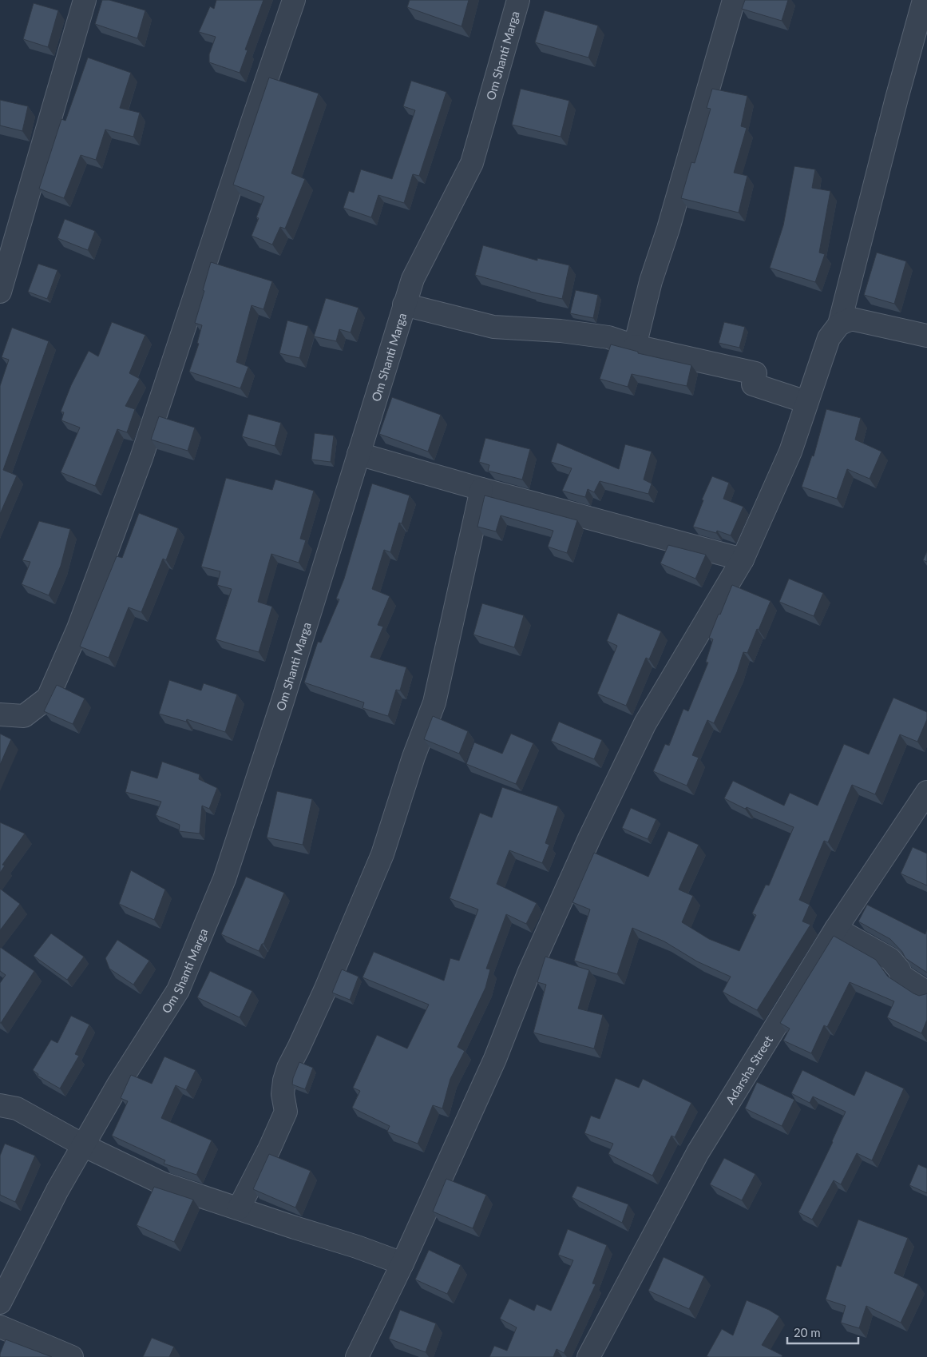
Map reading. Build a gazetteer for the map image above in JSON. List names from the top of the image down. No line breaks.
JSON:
{"streets":{"street":["Om Shanti Marga","Adarsha Street"]},"scale_bar":"20 m"}
